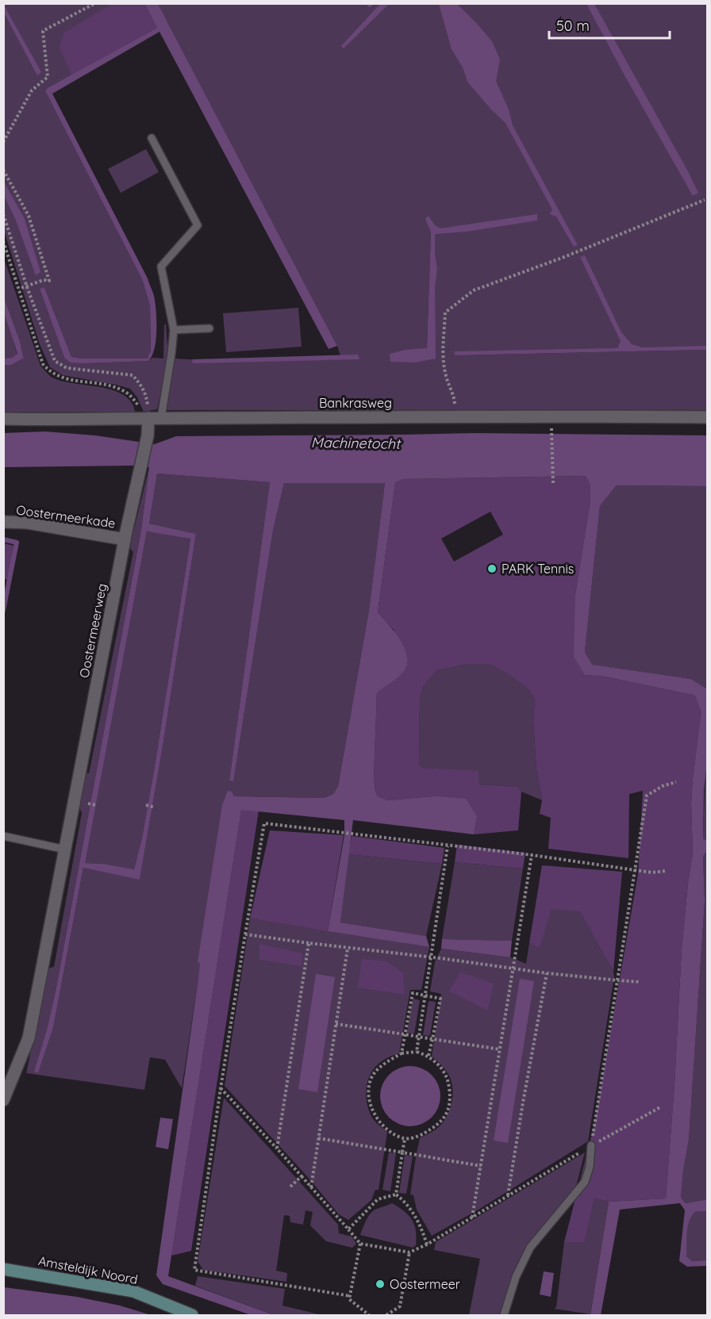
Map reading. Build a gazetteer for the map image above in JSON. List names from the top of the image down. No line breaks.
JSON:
{"streets":{"street":["Bankrasweg","Oostermeerkade","Oostermeerweg","Amsteldijk Noord"]},"crossings":[["Bankrasweg","Oostermeerweg"],["Oostermeerkade","Oostermeerweg"]],"water":["Machinetocht"],"places":["PARK Tennis","Oostermeer"],"scale_bar":"50 m"}
